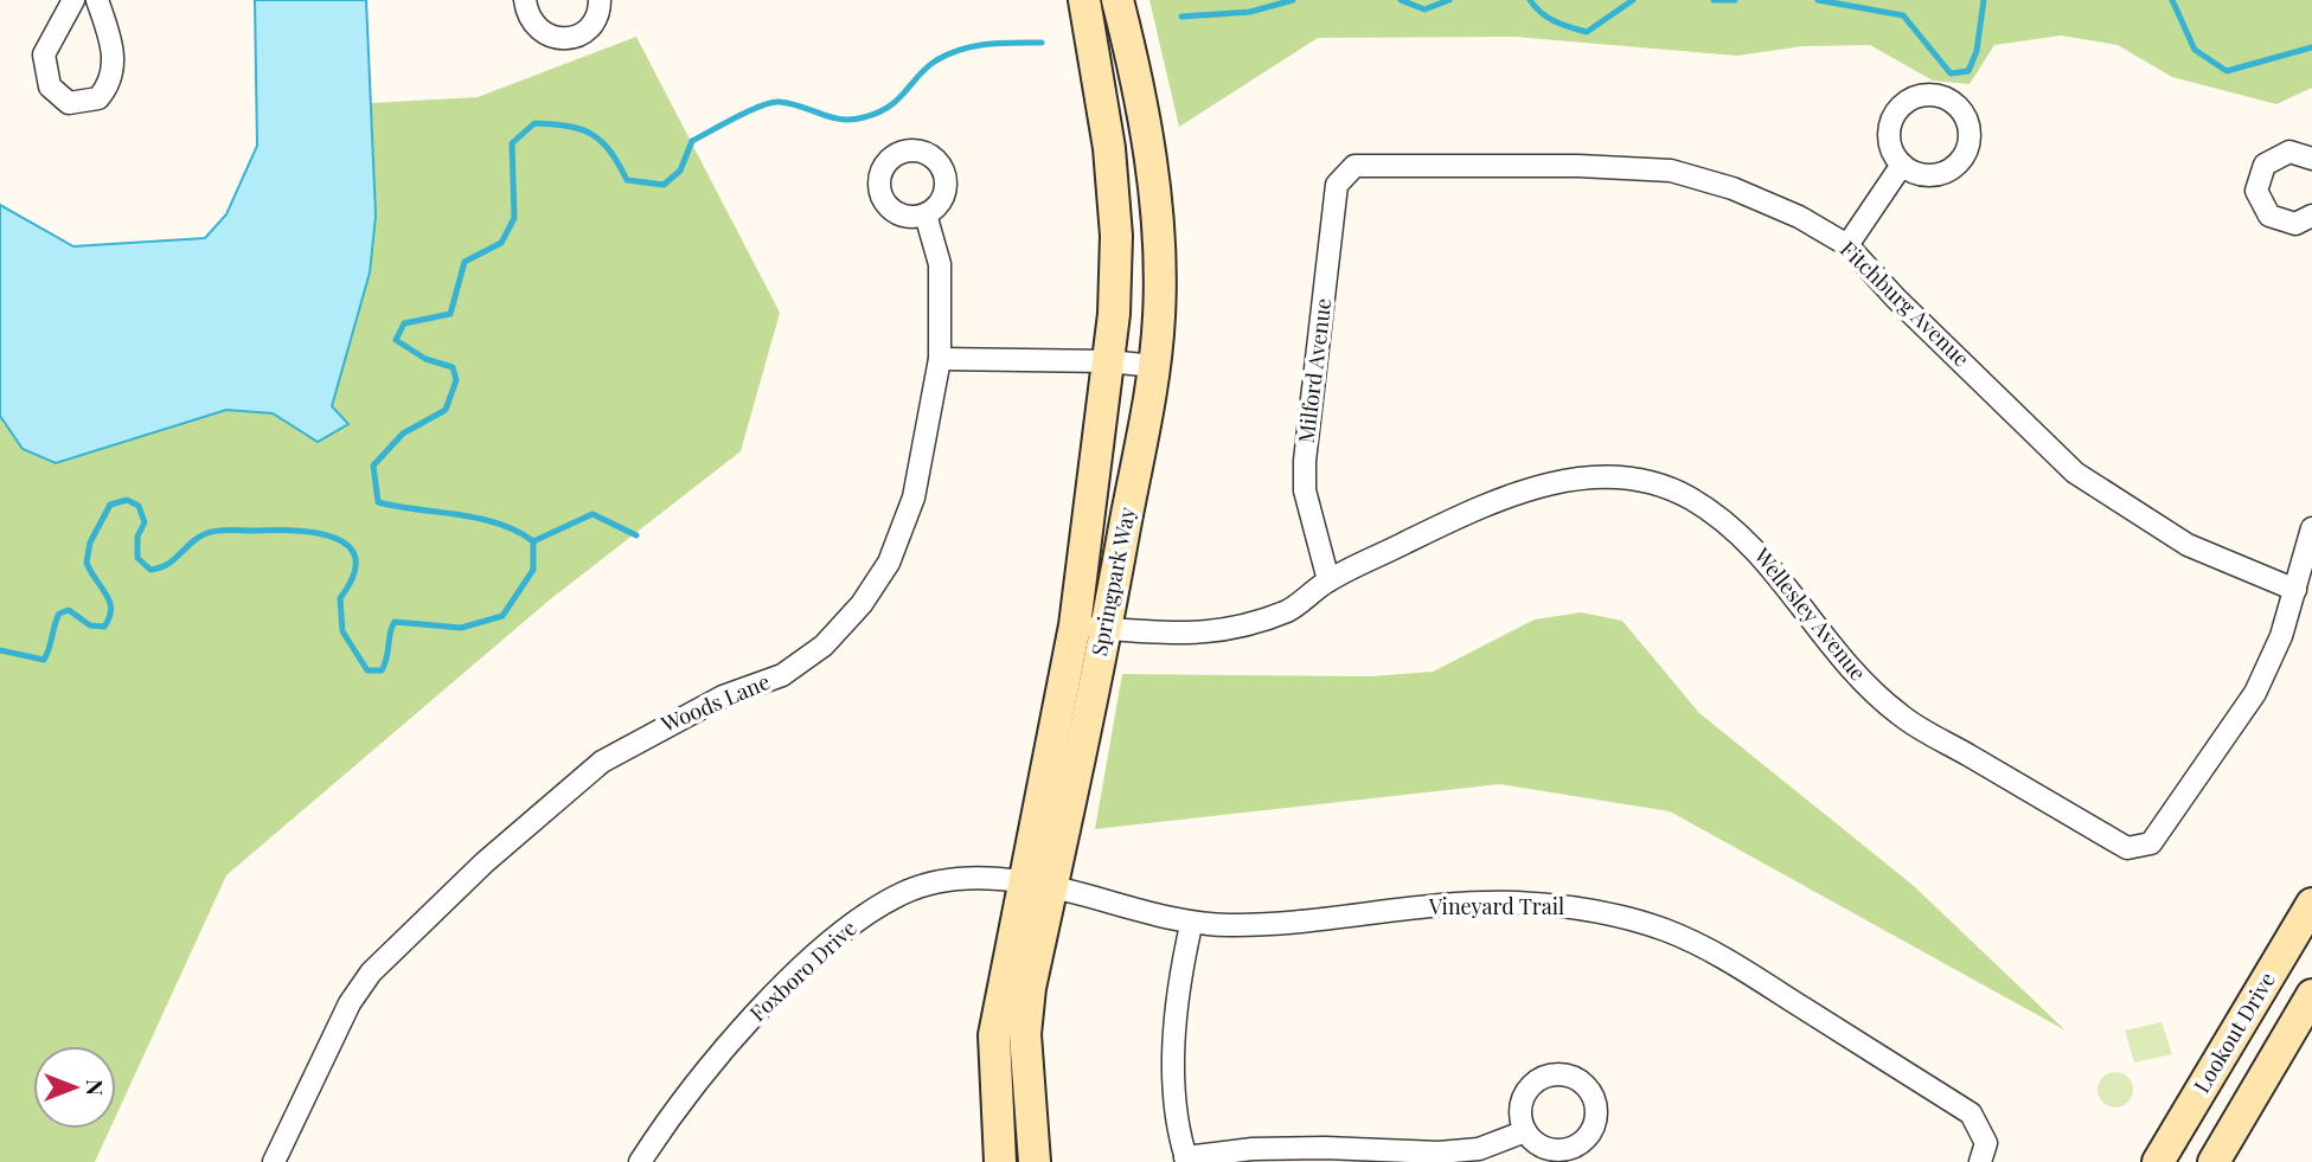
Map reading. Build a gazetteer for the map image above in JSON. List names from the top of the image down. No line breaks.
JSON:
{"streets":{"street":["Fitchburg Avenue","Milford Avenue","Springpark Way","Wellesley Avenue","Woods Lane","Vineyard Trail","Foxboro Drive","Lookout Drive"]},"crossings":[["Fitchburg Avenue","Milford Avenue"],["Fitchburg Avenue","Wellesley Avenue"],["Milford Avenue","Wellesley Avenue"],["Springpark Way","Wellesley Avenue"],["Springpark Way","Vineyard Trail"],["Springpark Way","Foxboro Drive"],["Vineyard Trail","Foxboro Drive"]],"north":"right"}
